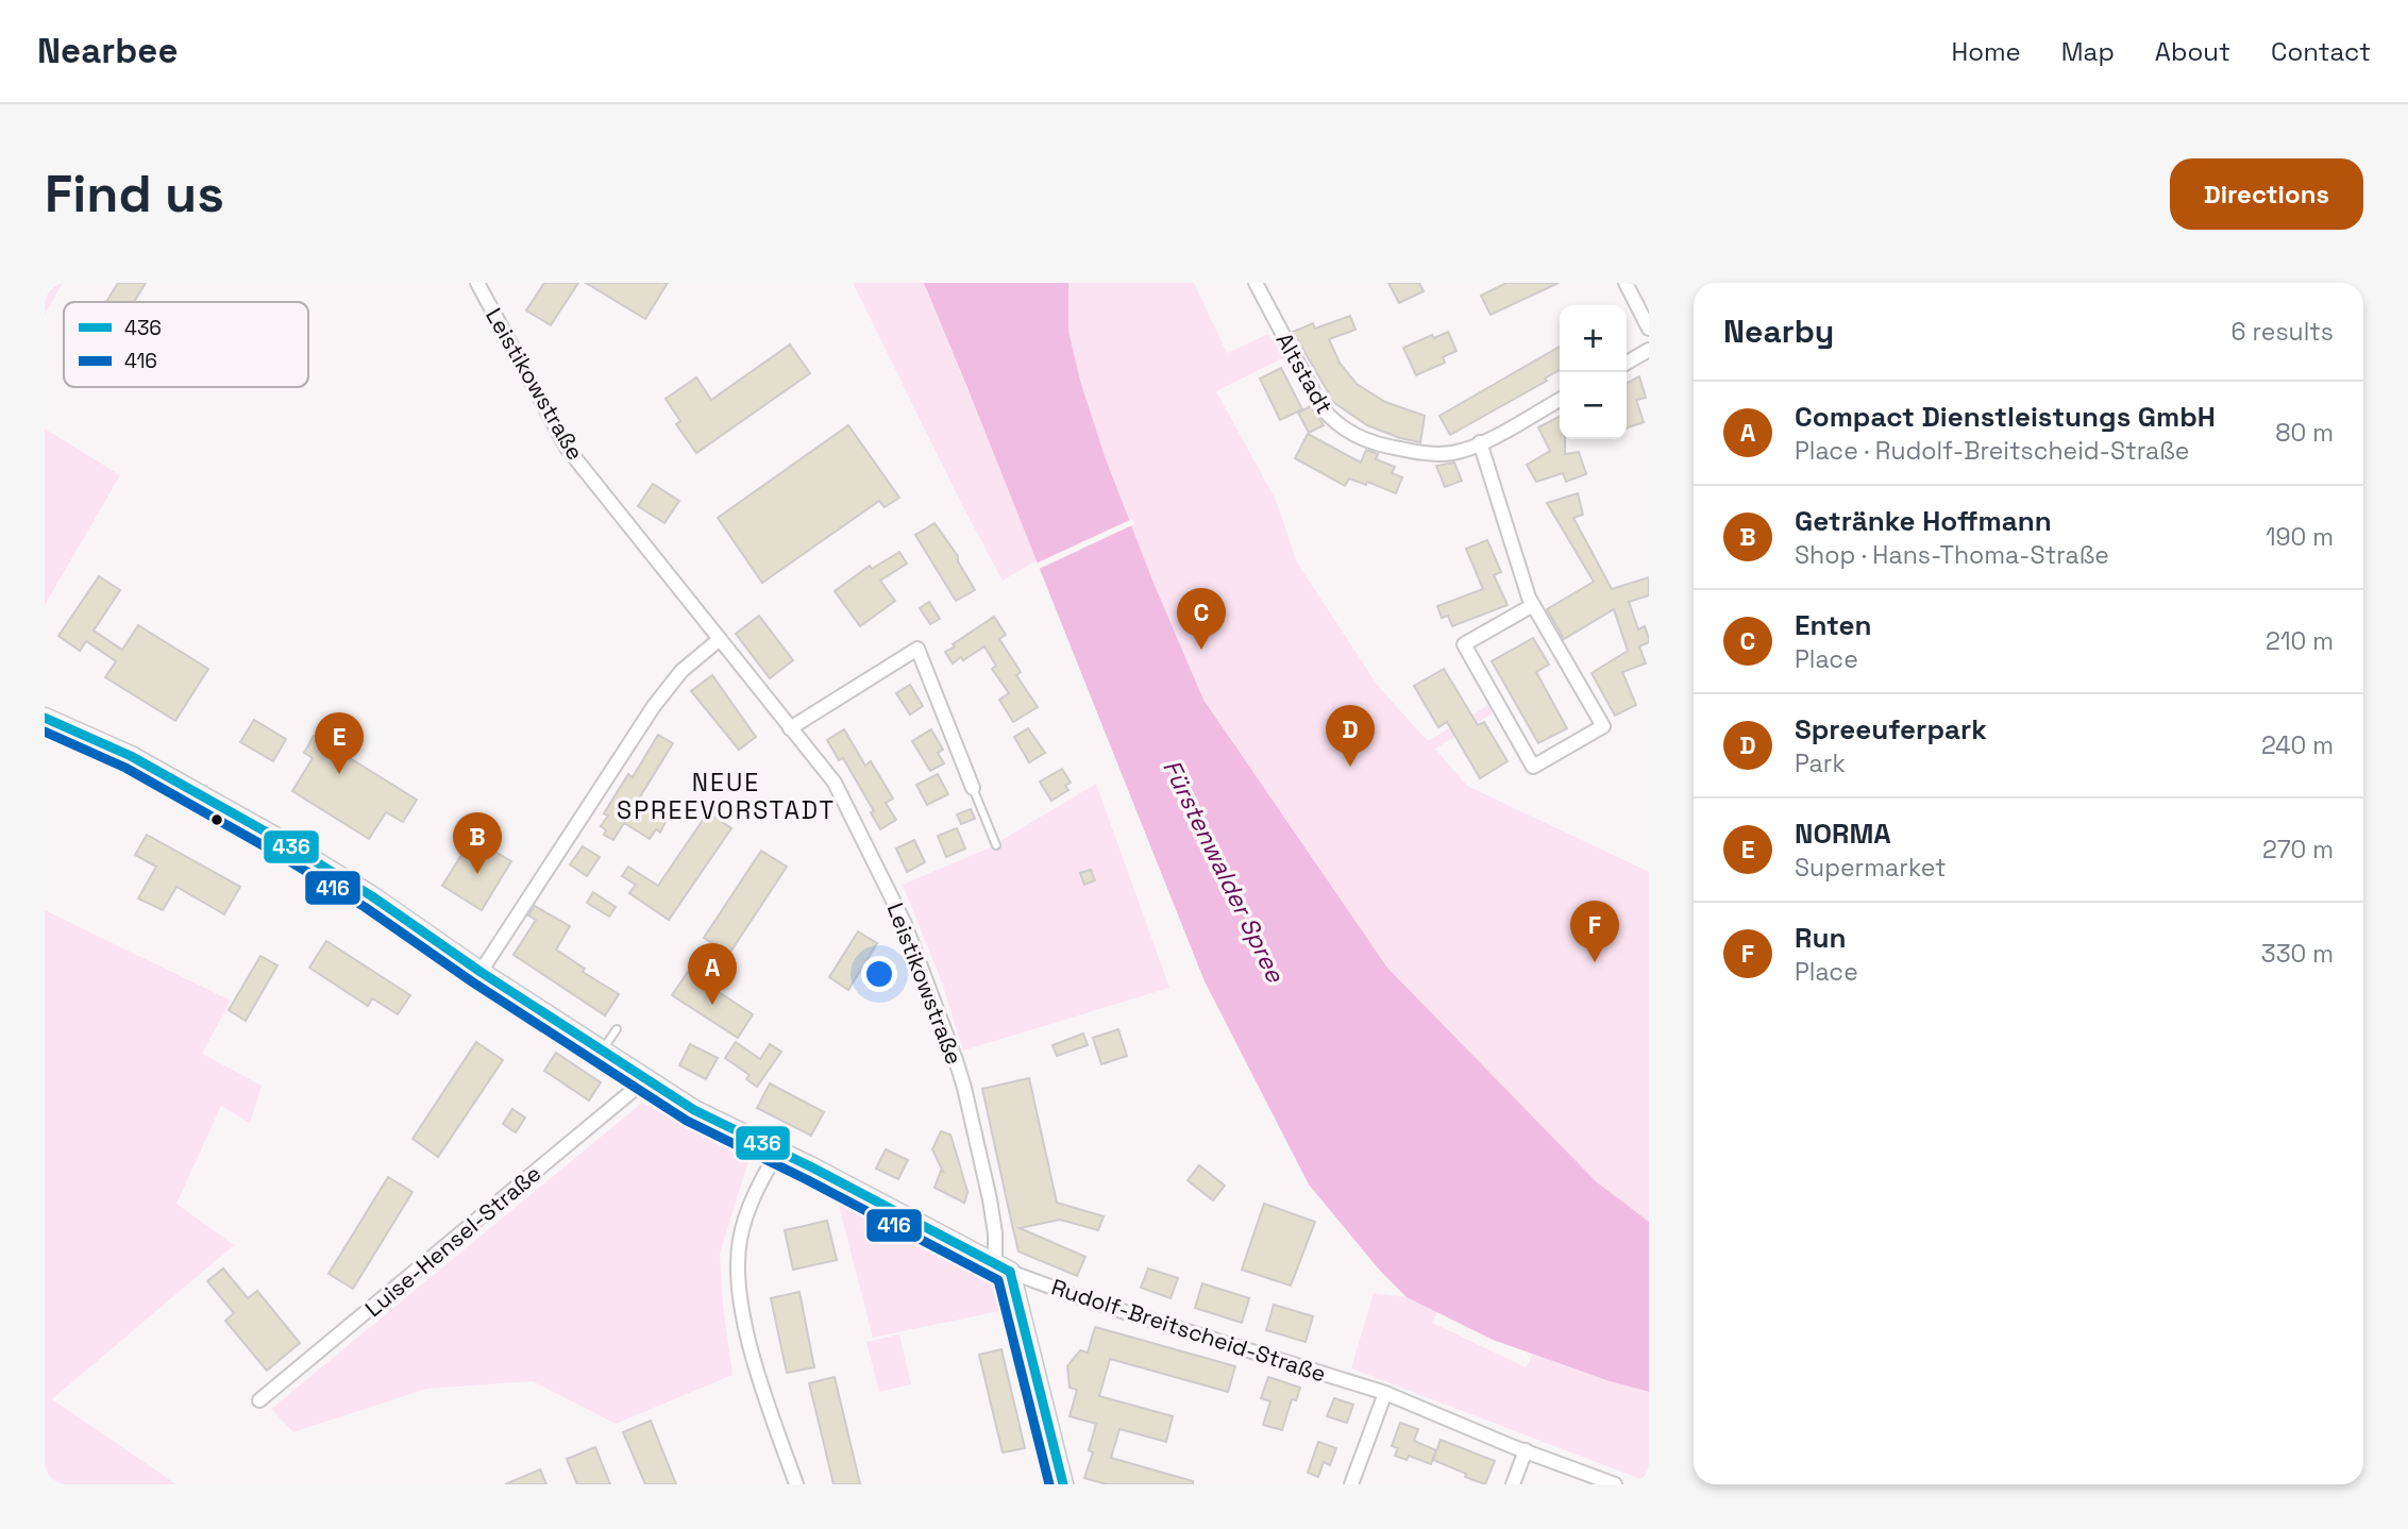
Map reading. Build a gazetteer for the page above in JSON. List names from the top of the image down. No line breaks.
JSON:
{"streets":{"main road":["Rudolf-Breitscheid-Straße"],"street":["Altstadt","Leistikowstraße","Luise-Hensel-Straße"]},"crossings":[["Leistikowstraße","Rudolf-Breitscheid-Straße"],["Luise-Hensel-Straße","Rudolf-Breitscheid-Straße"]],"districts":["NEUE SPREEVORSTADT"],"water":["Fürstenwalder Spree"],"lines":["transit line 436","transit line 416"],"legend":["436","416"],"page":{"header":"Nearbee","nav":["Home","Map","About","Contact"],"buttons":"Directions","title":"Find us","heading":["Nearby","6 results"],"map_buttons":["+","−"],"list":[{"mark":"A","name":"Compact Dienstleistungs GmbH","note":"Place · Rudolf-Breitscheid-Straße","value":"80 m"},{"mark":"B","name":"Getränke Hoffmann","note":"Shop · Hans-Thoma-Straße","value":"190 m"},{"mark":"C","name":"Enten","note":"Place","value":"210 m"},{"mark":"D","name":"Spreeuferpark","note":"Park","value":"240 m"},{"mark":"E","name":"NORMA","note":"Supermarket","value":"270 m"},{"mark":"F","name":"Run","note":"Place","value":"330 m"}],"pins":["C","D","E","B","F","A"]}}
